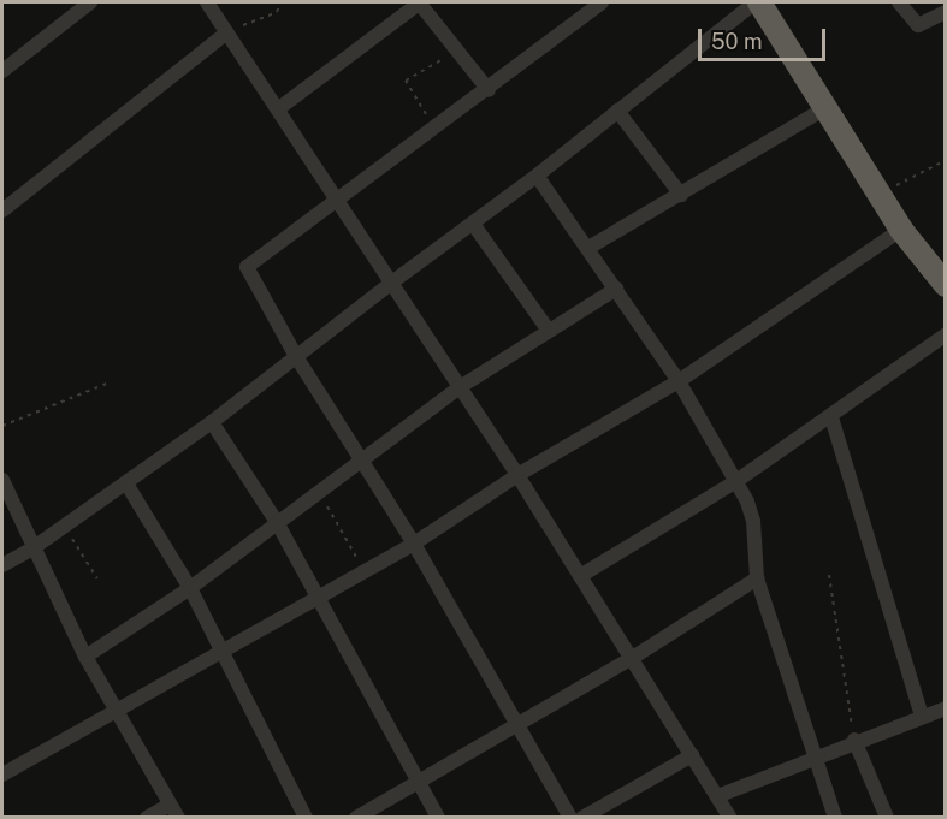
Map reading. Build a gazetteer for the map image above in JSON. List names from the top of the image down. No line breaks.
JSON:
{"scale_bar":"50 m"}
